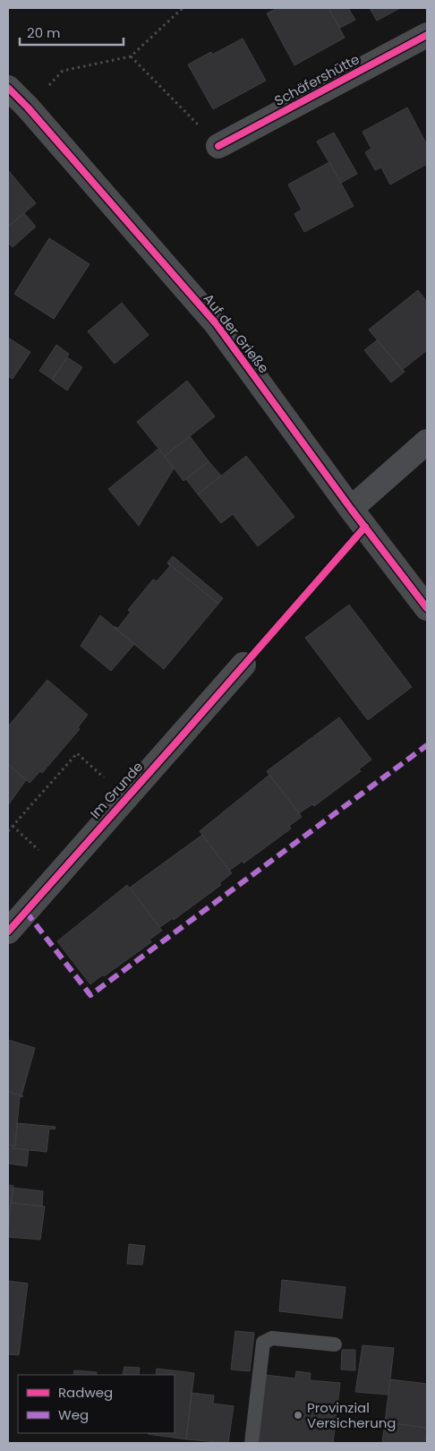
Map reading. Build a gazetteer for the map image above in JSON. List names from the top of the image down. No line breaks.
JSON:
{"streets":{"street":["Schäfershütte","Auf der Grieße","Im Grunde"]},"places":["Provinzial Versicherung"],"legend":["Radweg","Weg"],"scale_bar":"20 m"}
